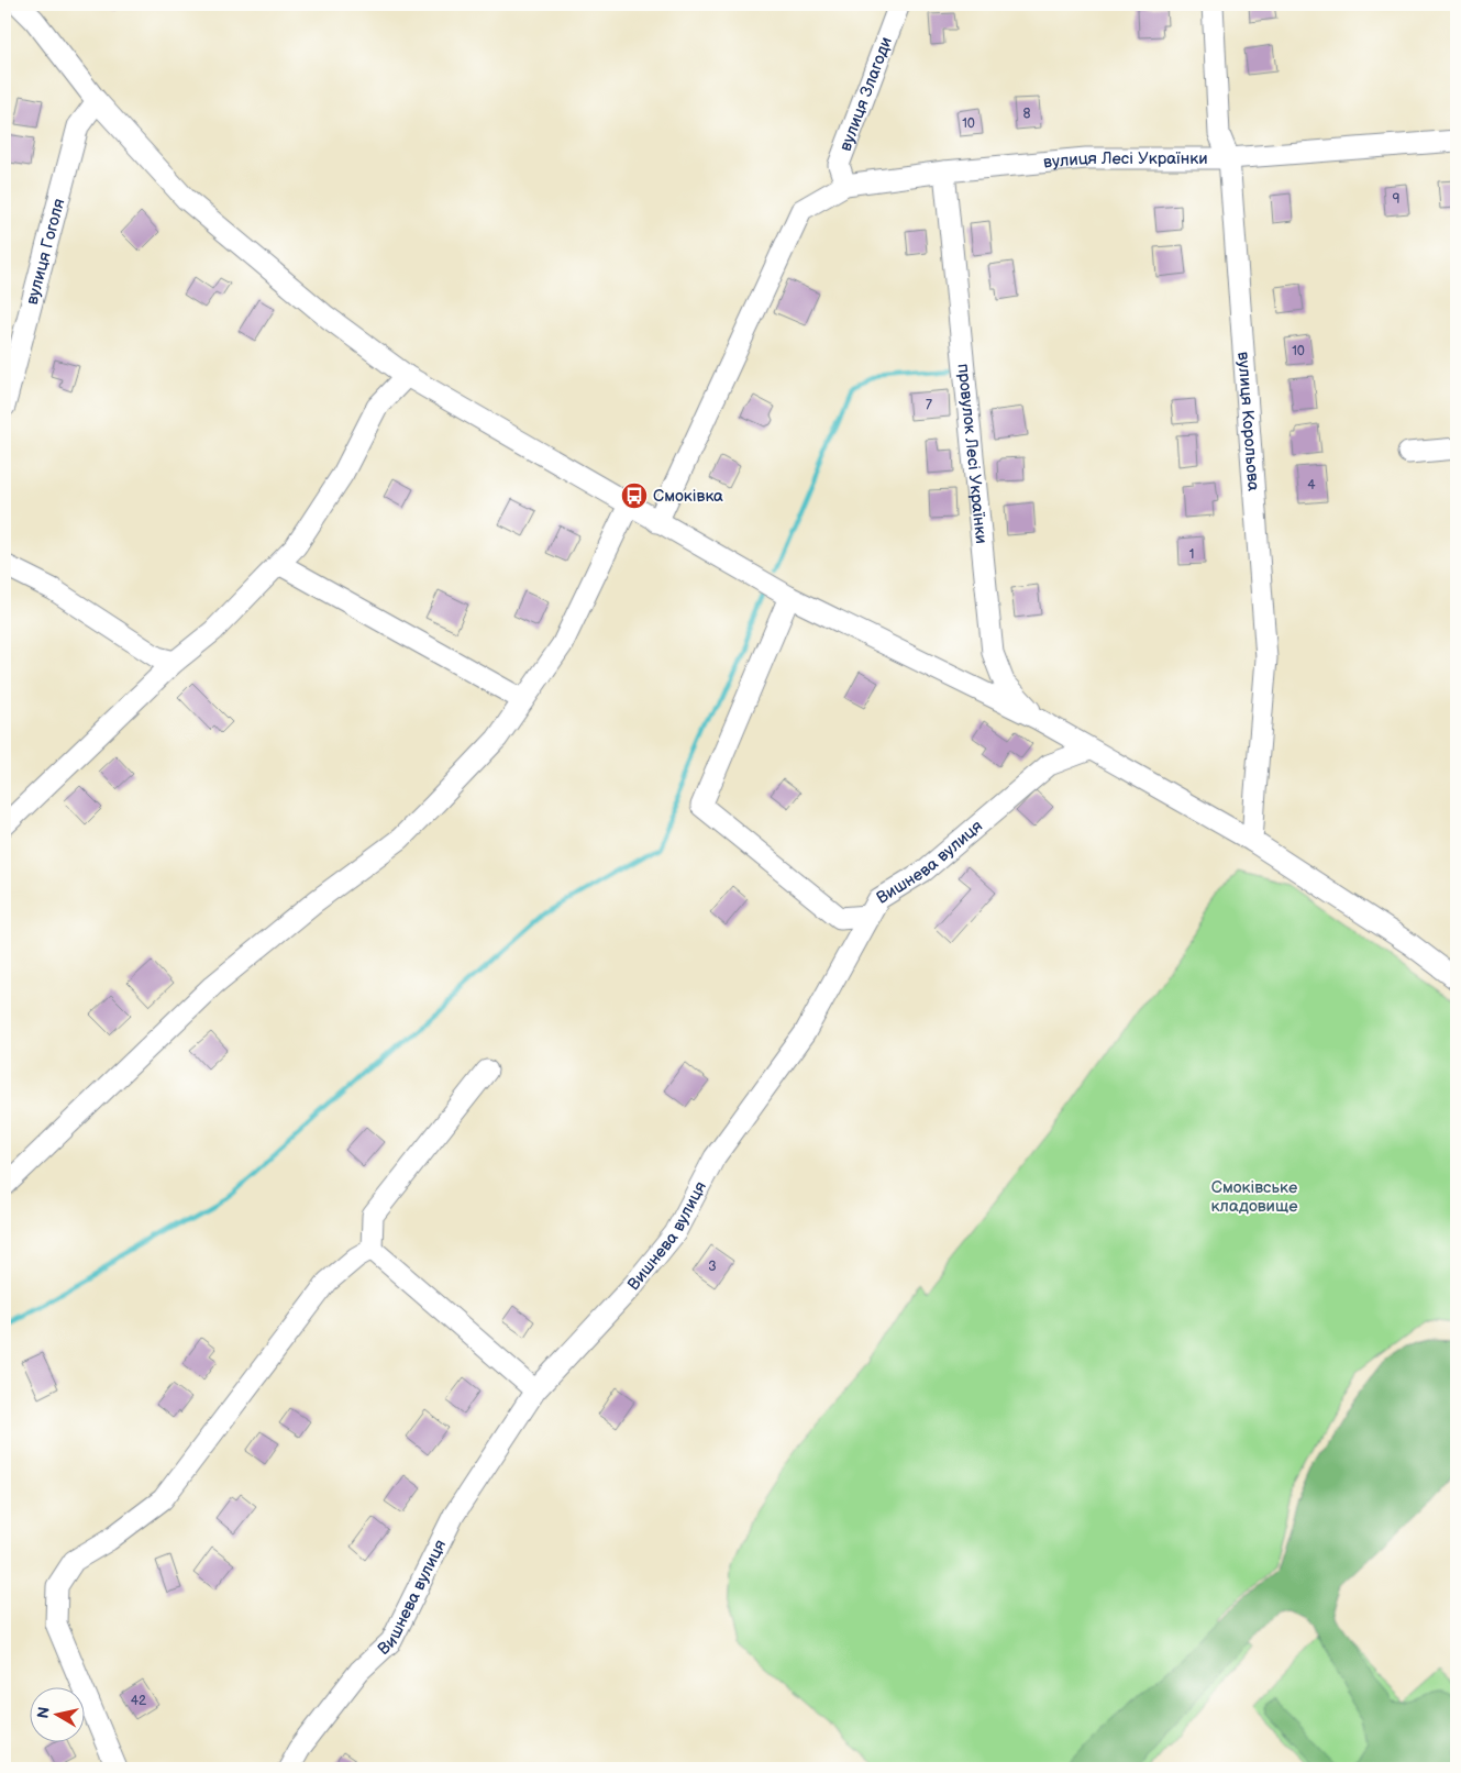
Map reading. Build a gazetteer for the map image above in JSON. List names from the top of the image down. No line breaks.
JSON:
{"streets":{"street":["вулиця Злагоди","вулиця Лесі Українки","вулиця Гоголя","вулиця Корольова","провулок Лесі Українки","Вишнева вулиця"]},"crossings":[["вулиця Злагоди","вулиця Лесі Українки"],["вулиця Лесі Українки","вулиця Корольова"],["вулиця Лесі Українки","провулок Лесі Українки"]],"parks":["Смоківське кладовище"],"places":{"bus stop":["Смоківка"]},"house_numbers":["8","10","9","10","7","4","1","3","42"],"north":"left"}
